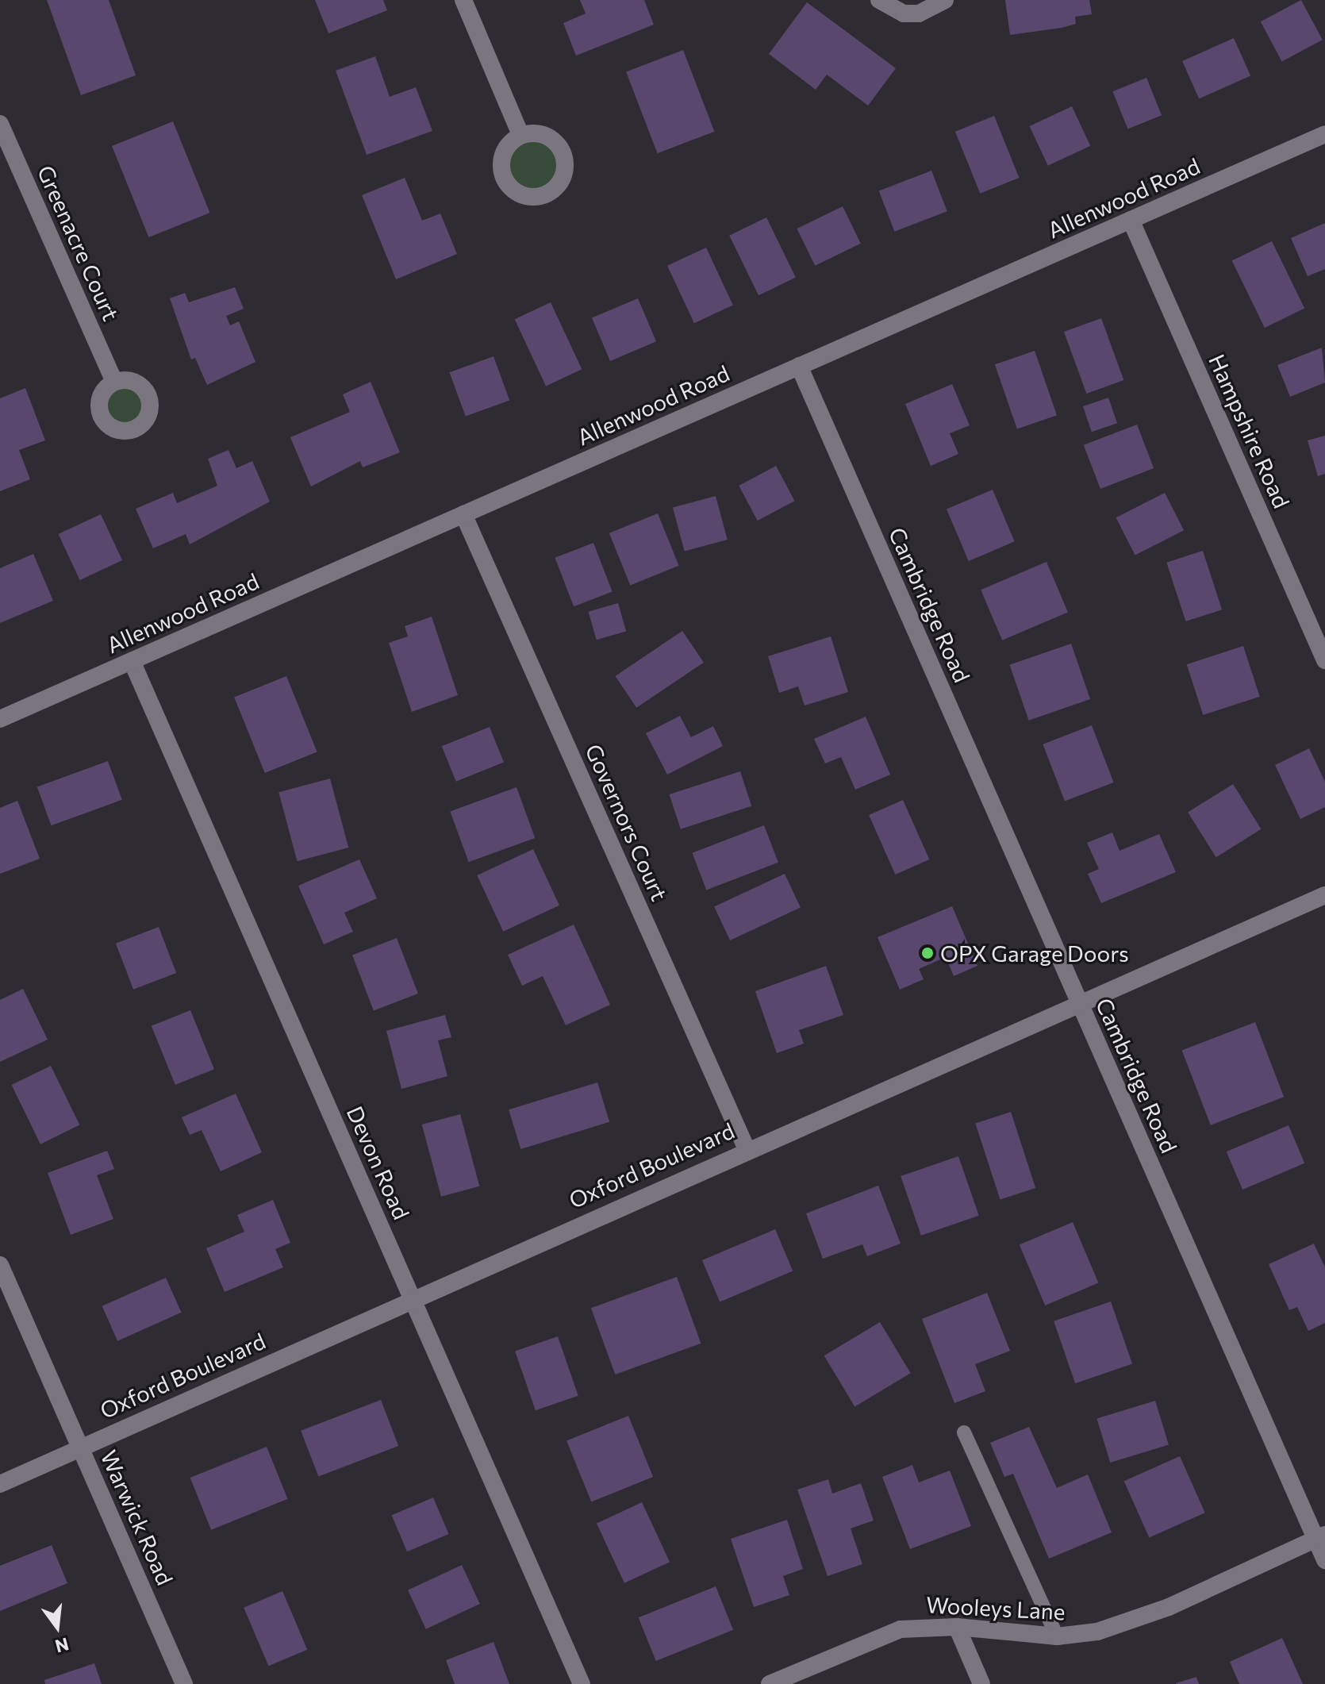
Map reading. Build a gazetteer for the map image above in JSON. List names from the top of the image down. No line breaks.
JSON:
{"streets":{"street":["Allenwood Road","Greenacre Court","Hampshire Road","Cambridge Road","Governors Court","Devon Road","Oxford Boulevard","Warwick Road","Wooleys Lane"]},"crossings":[["Allenwood Road","Hampshire Road"],["Allenwood Road","Cambridge Road"],["Allenwood Road","Governors Court"],["Allenwood Road","Devon Road"],["Cambridge Road","Oxford Boulevard"],["Cambridge Road","Wooleys Lane"],["Governors Court","Oxford Boulevard"],["Devon Road","Oxford Boulevard"],["Oxford Boulevard","Warwick Road"]],"places":["OPX Garage Doors"],"north":"bottom"}
